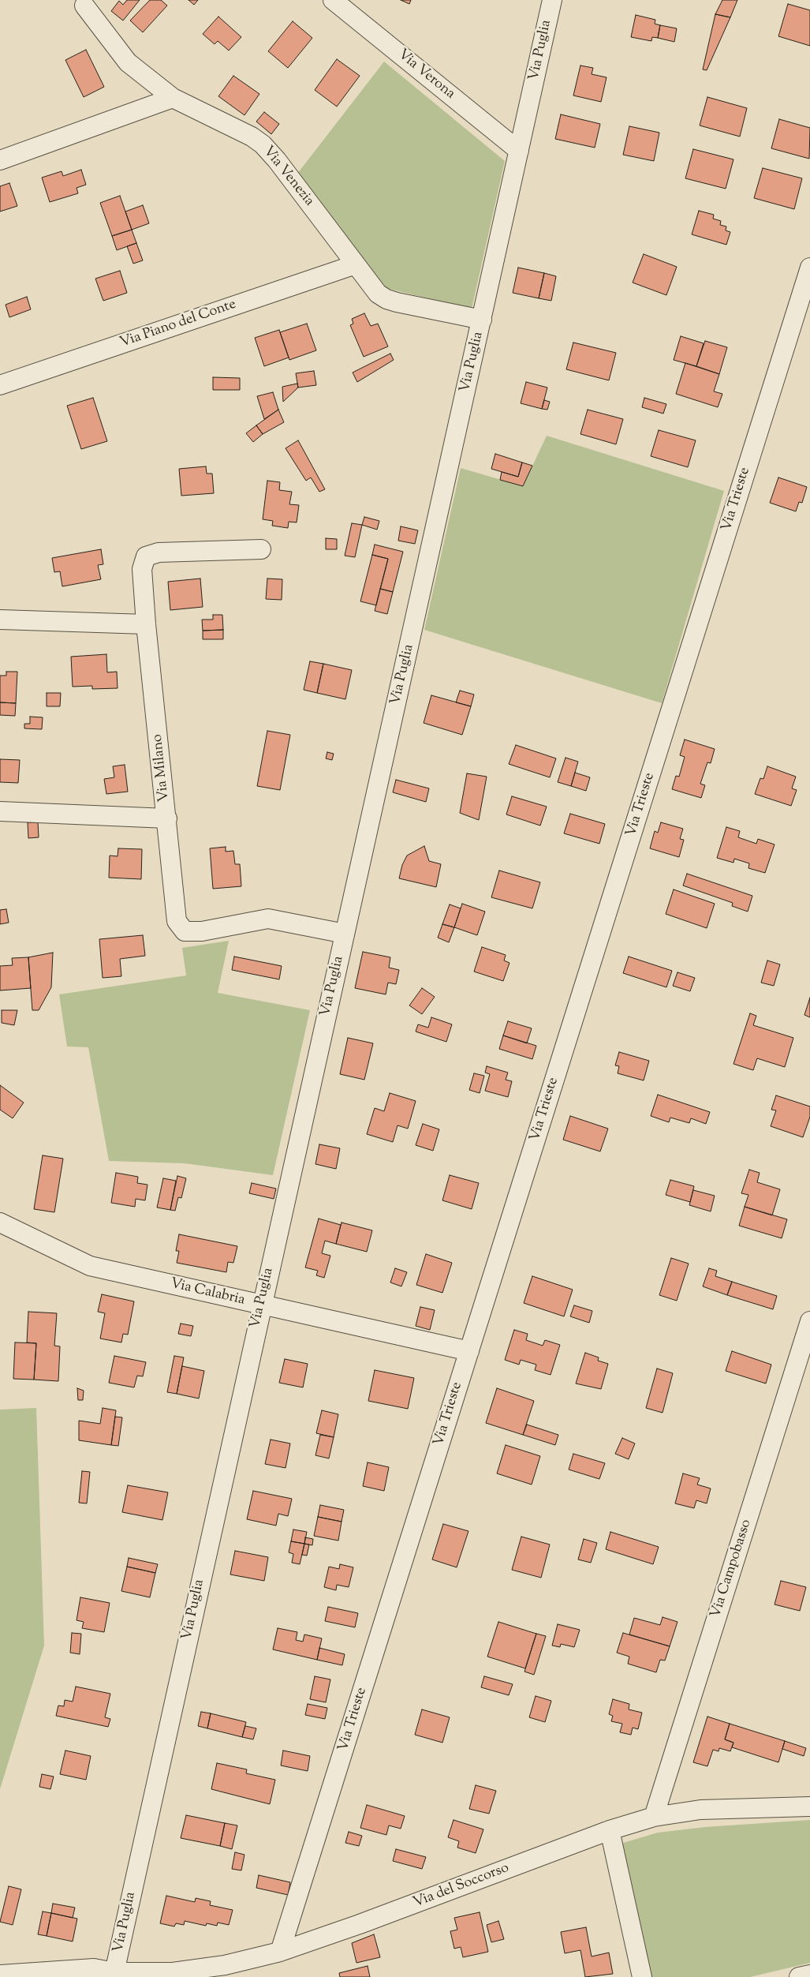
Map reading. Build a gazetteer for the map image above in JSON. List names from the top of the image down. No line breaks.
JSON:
{"streets":{"street":["Via Puglia","Via Verona","Via Venezia","Via Piano del Conte","Via Trieste","Via Milano","Via Calabria","Via Campobasso","Via del Soccorso"]},"crossings":[["Via Puglia","Via Verona"],["Via Puglia","Via Venezia"],["Via Puglia","Via Milano"],["Via Puglia","Via Calabria"],["Via Puglia","Via del Soccorso"],["Via Venezia","Via Piano del Conte"],["Via Trieste","Via Calabria"],["Via Trieste","Via del Soccorso"],["Via Campobasso","Via del Soccorso"]]}
